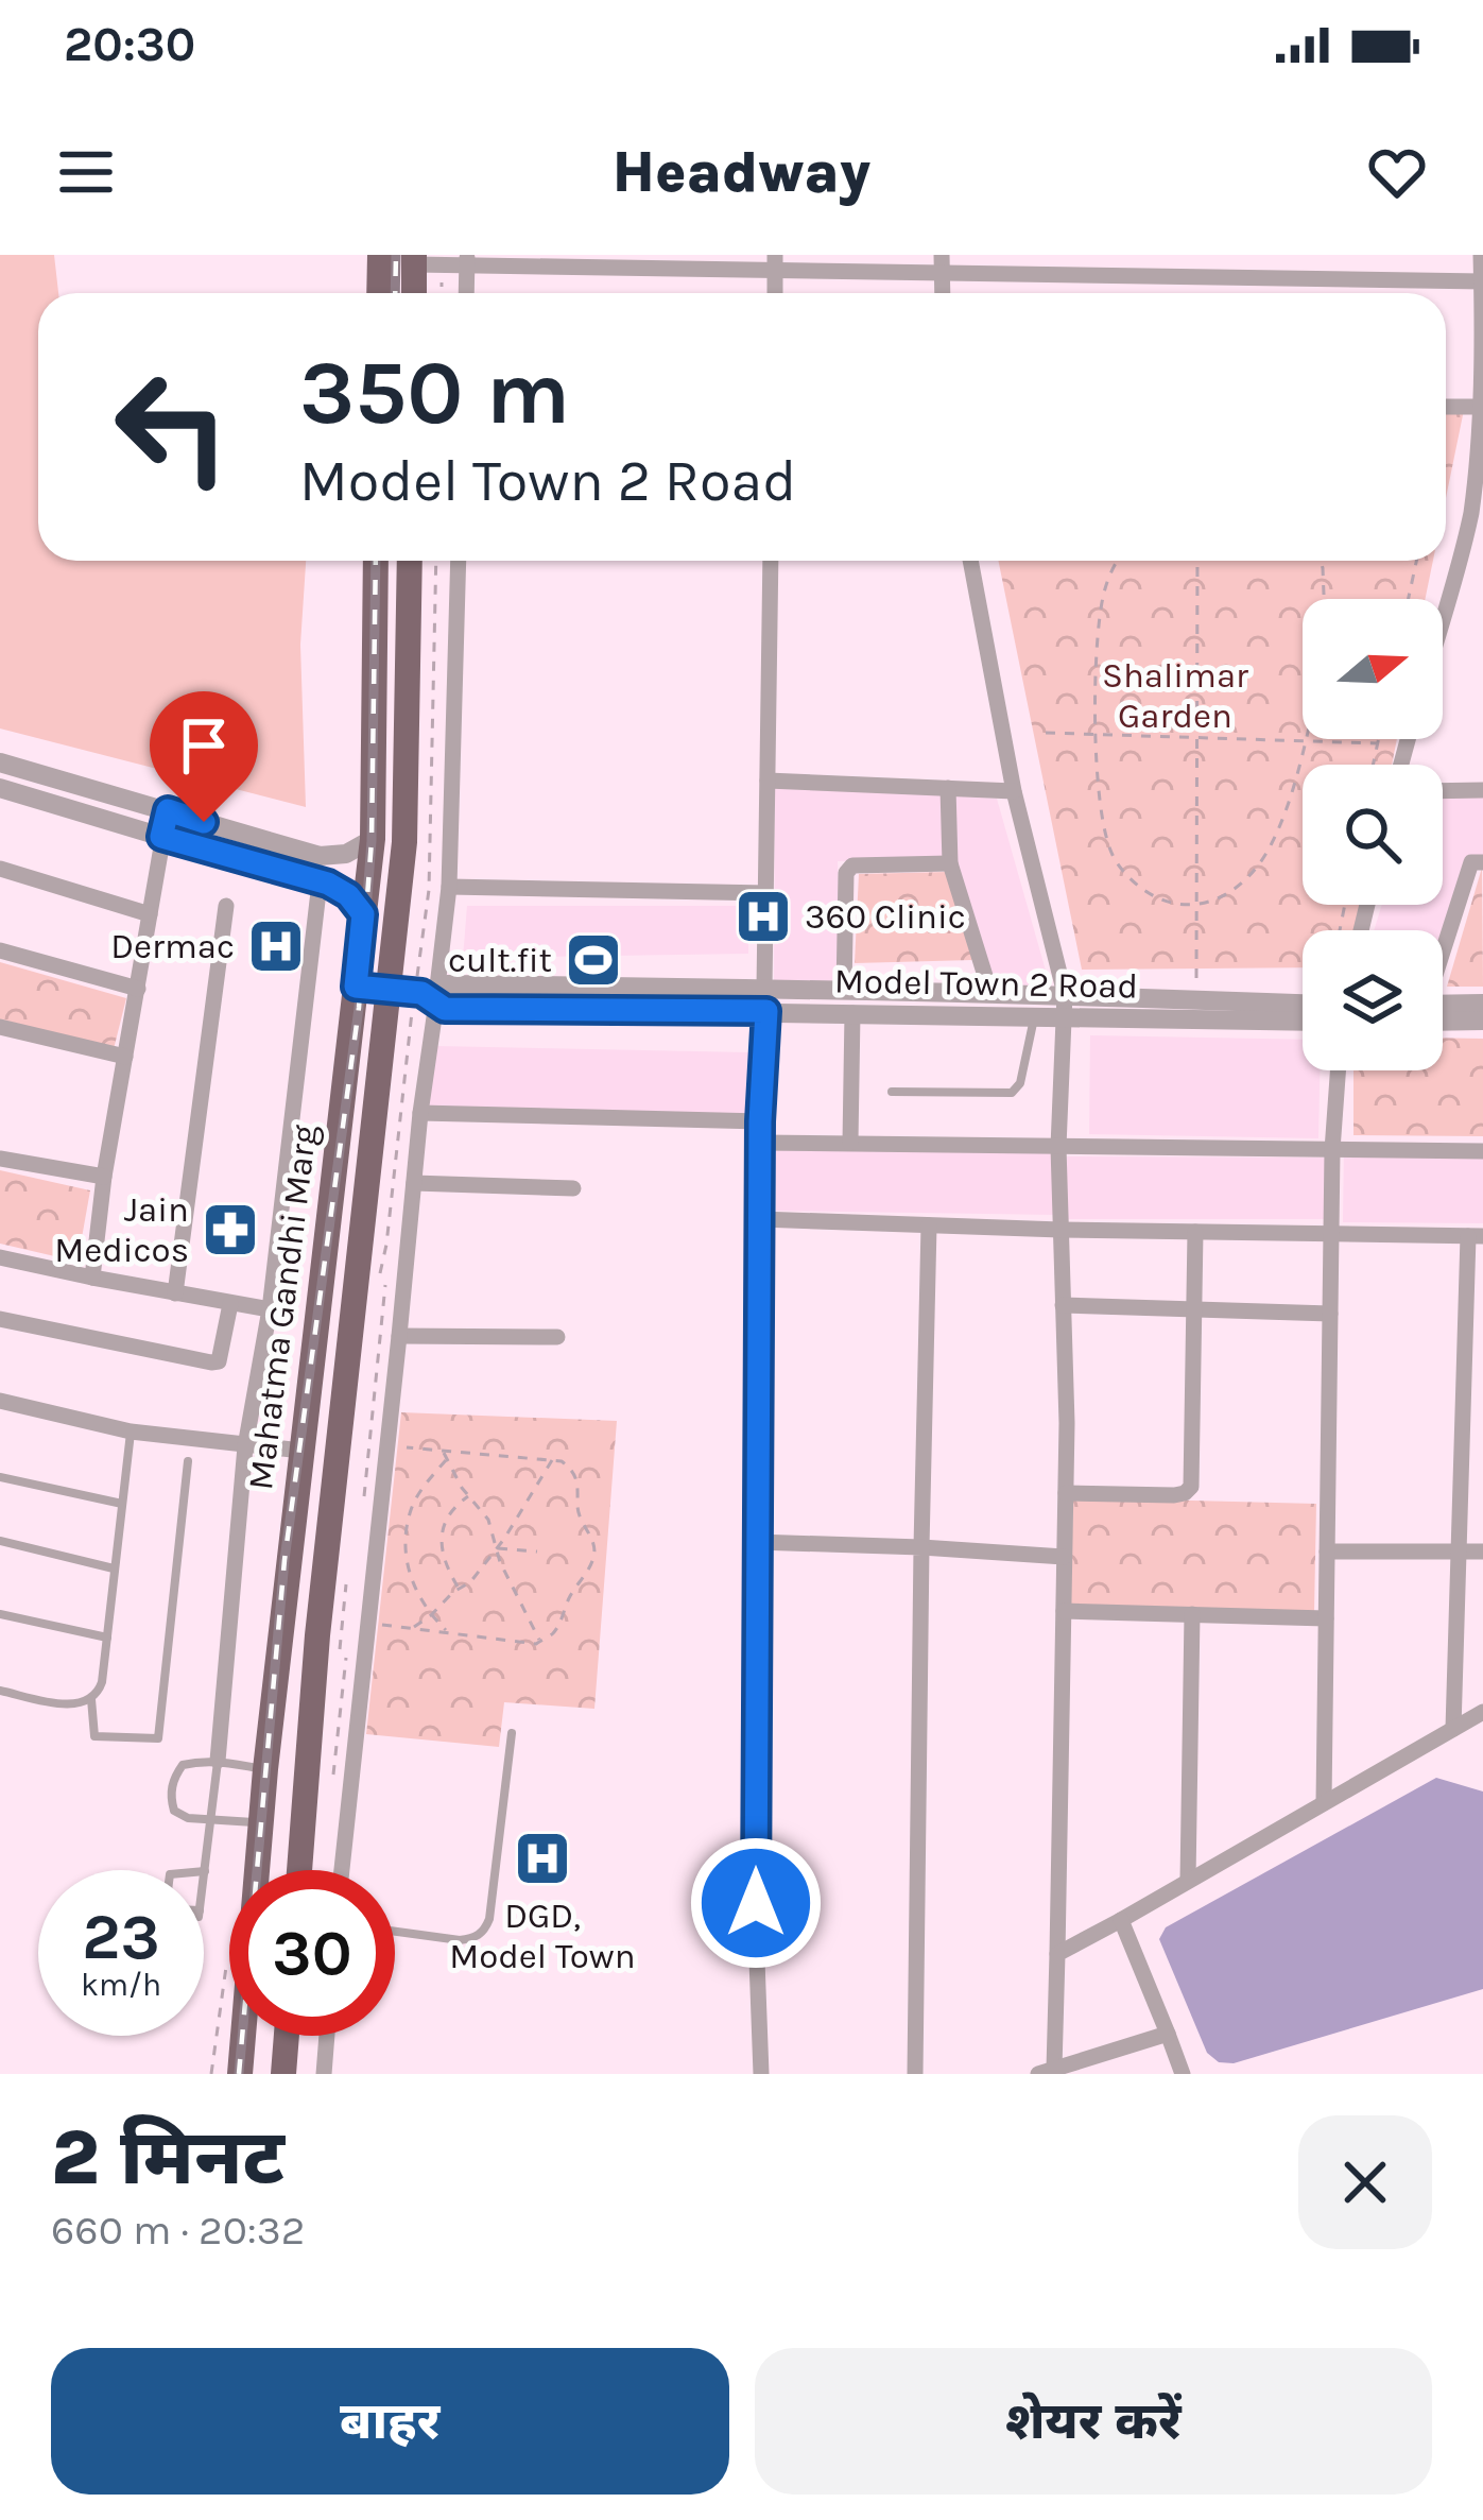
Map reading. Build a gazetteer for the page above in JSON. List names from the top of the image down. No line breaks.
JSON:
{"streets":{"main road":["Mahatma Gandhi Marg"],"street":["Model Town 2 Road"]},"crossings":[["Model Town 2 Road","Mahatma Gandhi Marg"]],"parks":["Shalimar Garden"],"places":{"hospital":["360 Clinic","Dermac","DGD, Model Town"],"sports":["cult.fit"],"pharmacy":["Jain Medicos"]},"north":"right","page":{"status":"20:30","header":"Headway","turn":["350 m","Model Town 2 Road"],"speed":"23 km/h","limit":"30","heading":["2 मिनट","660 m · 20:32"],"buttons":["बाहर","शेयर करें"]}}
